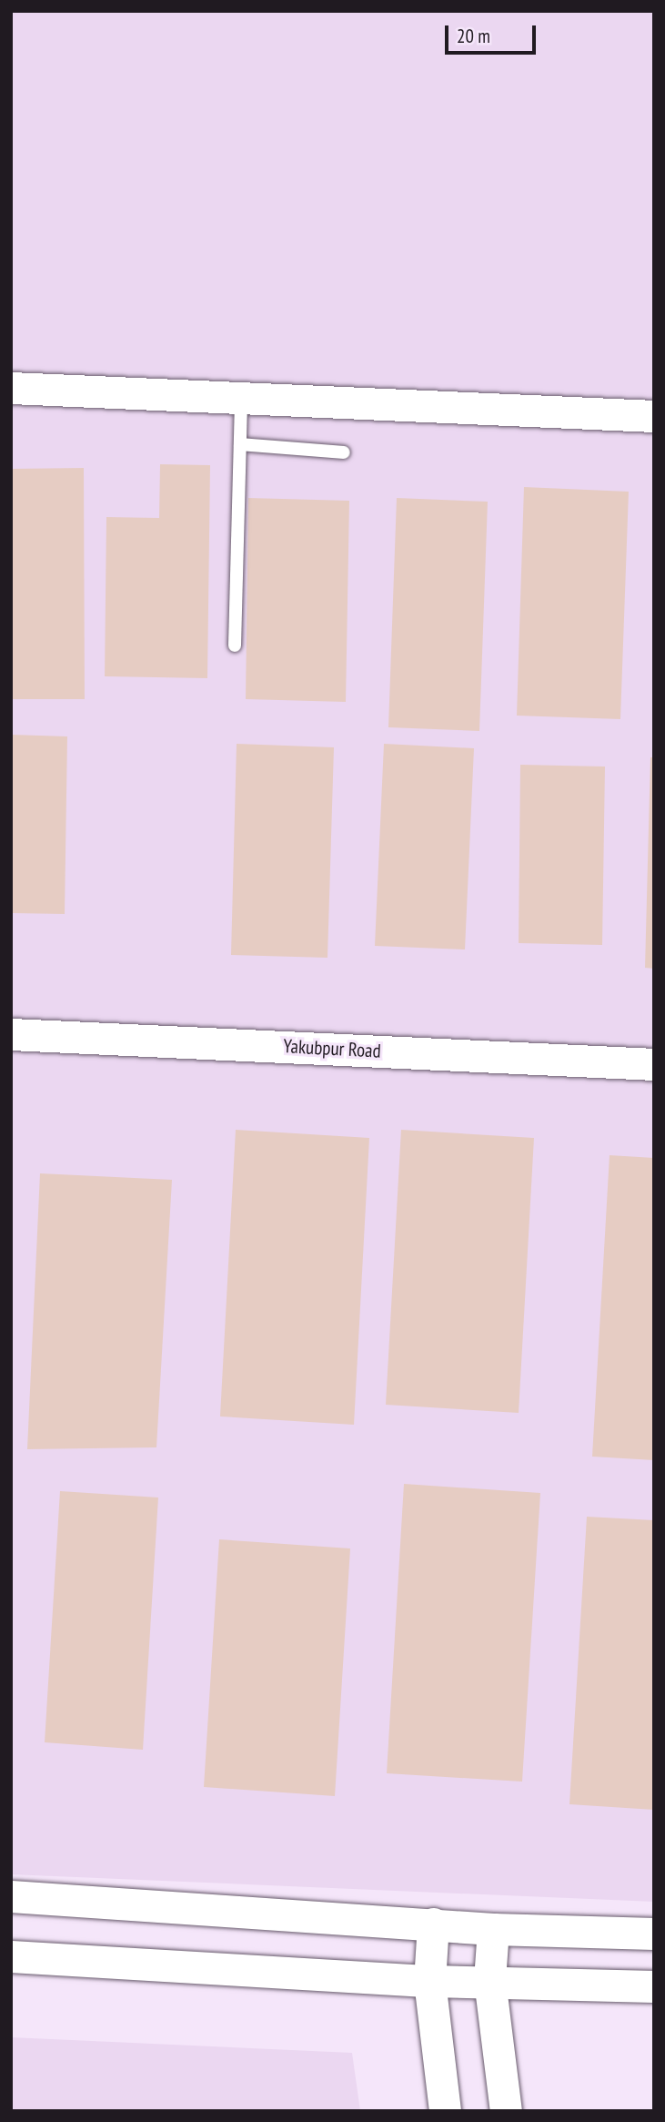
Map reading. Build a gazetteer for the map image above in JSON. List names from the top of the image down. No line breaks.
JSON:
{"streets":{"street":["Yakubpur Road"]},"scale_bar":"20 m"}
